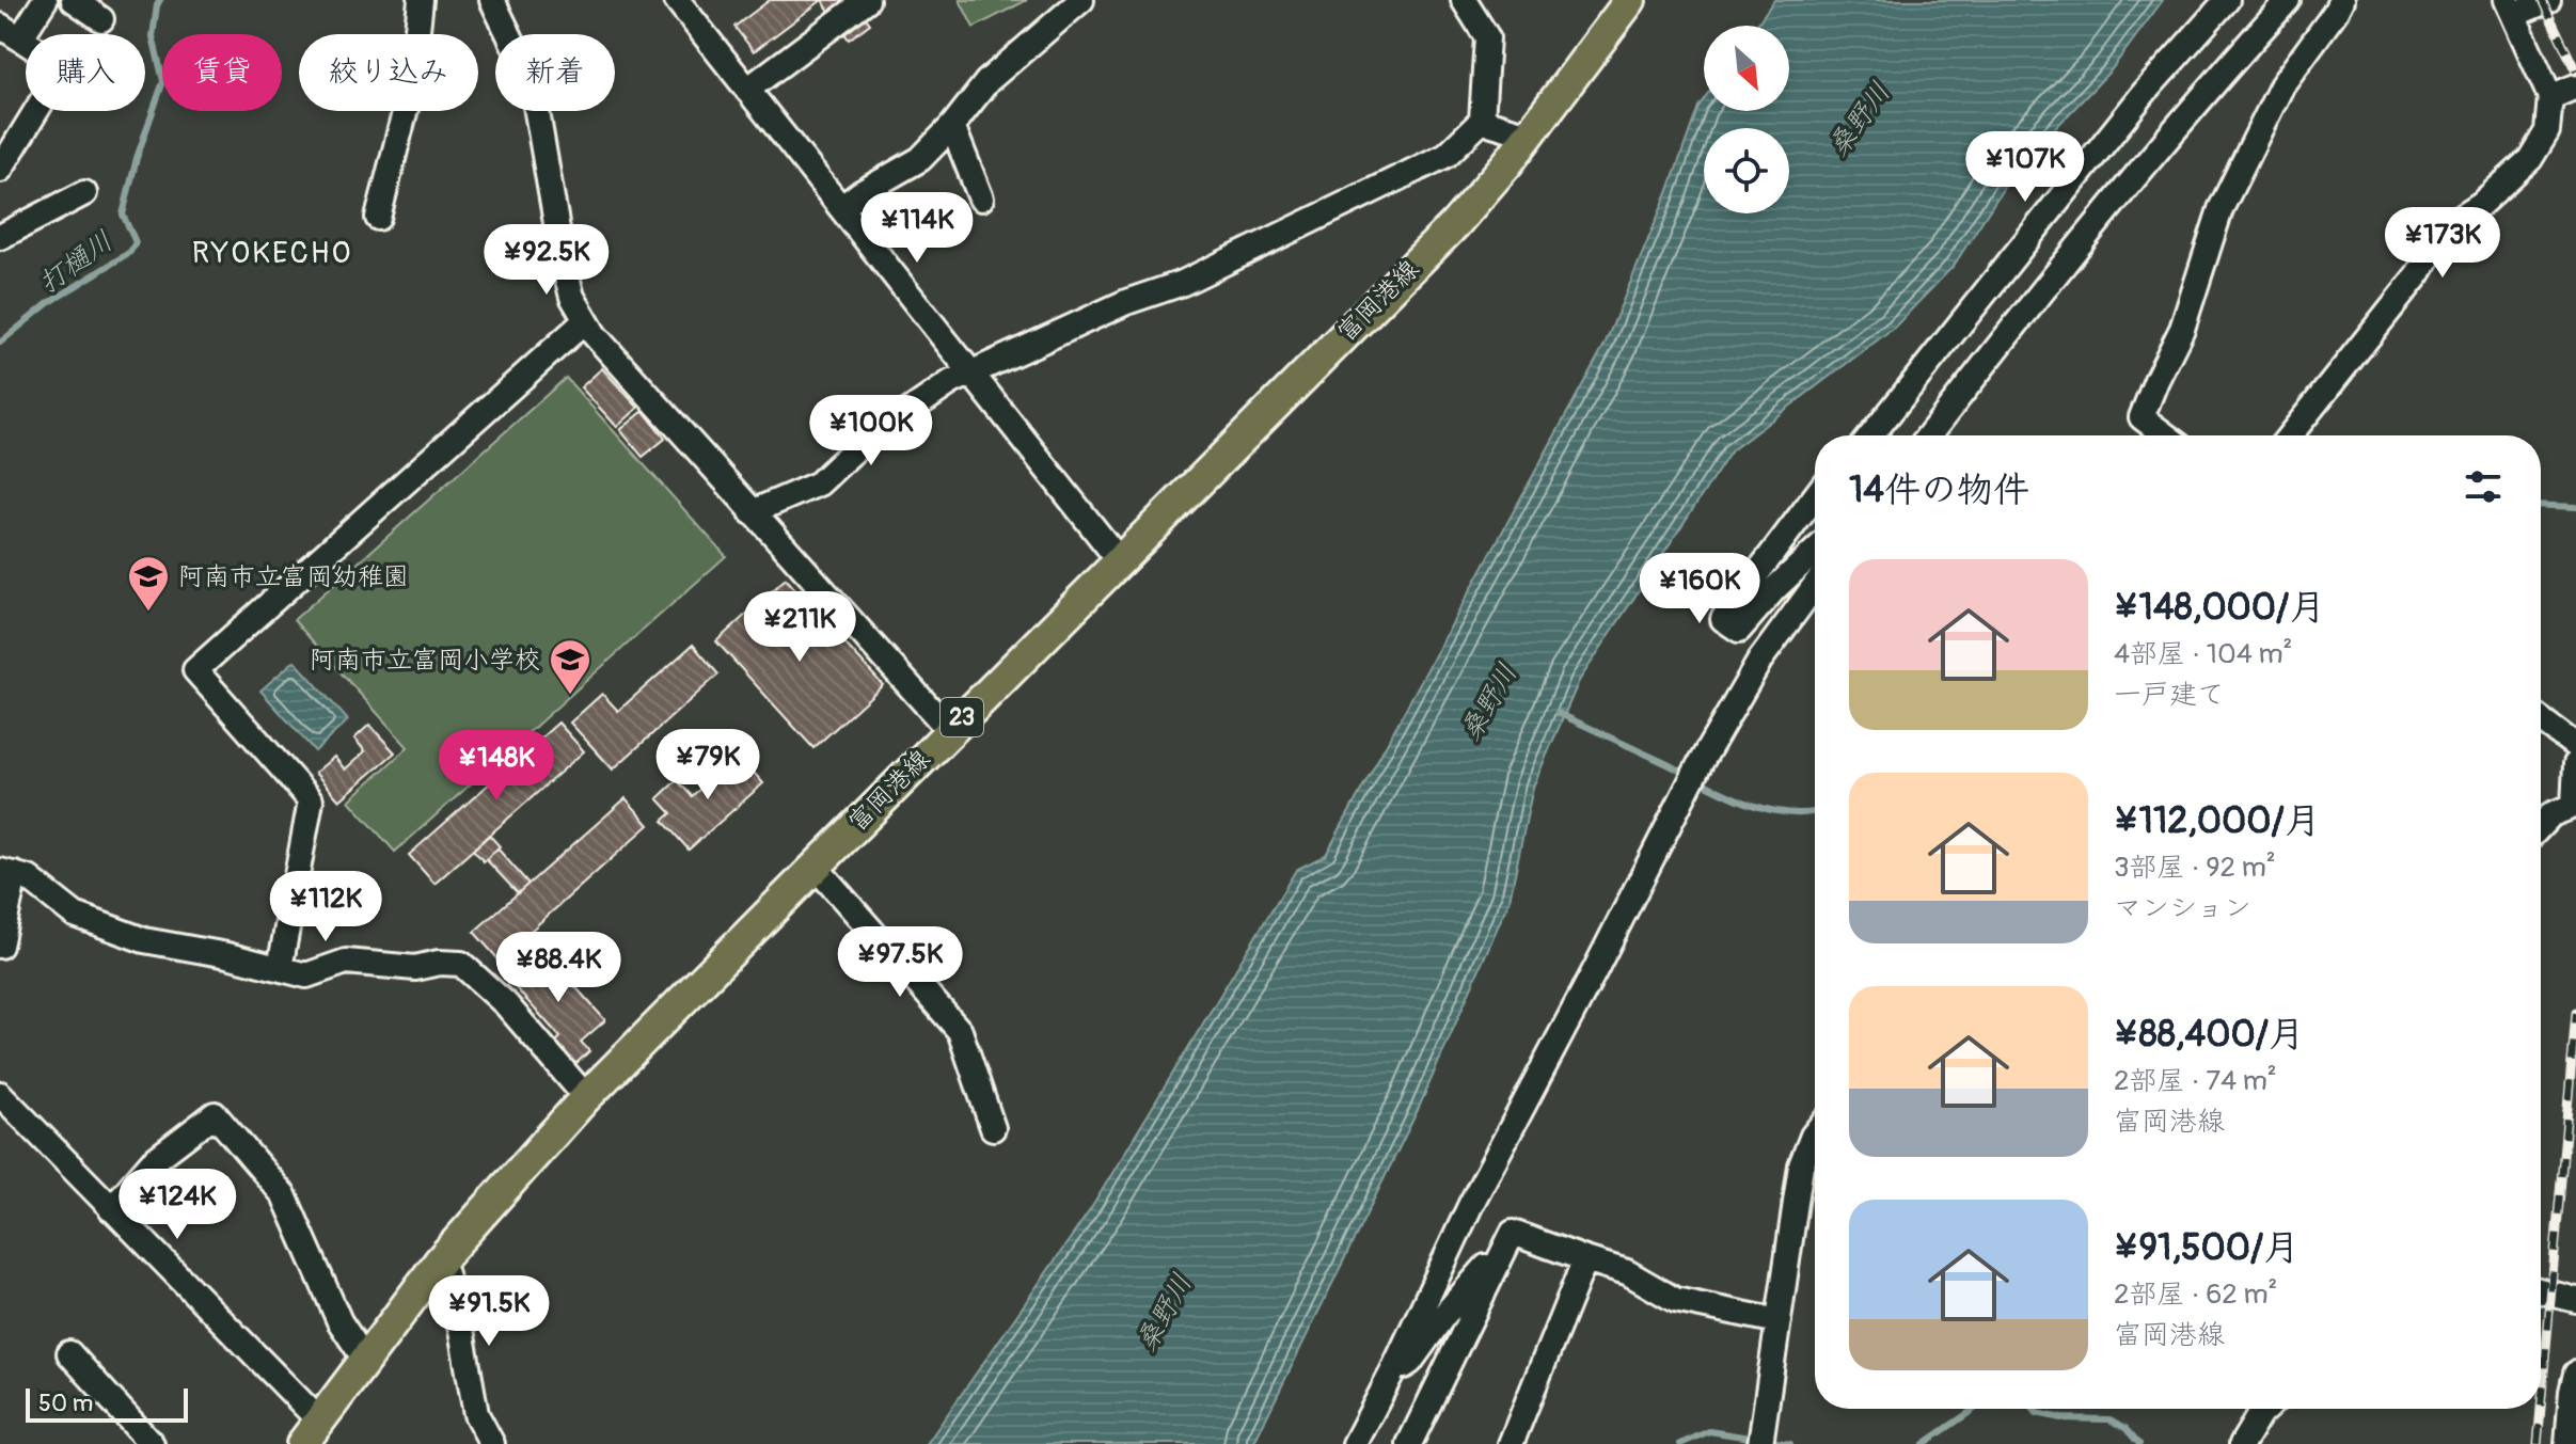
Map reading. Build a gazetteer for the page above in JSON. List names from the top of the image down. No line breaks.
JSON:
{"streets":{"main road":["富岡港線","23"]},"districts":["RYOKECHO"],"water":["桑野川","打樋川"],"places":{"school or university":["阿南市立富岡幼稚園","阿南市立富岡小学校"]},"scale_bar":"50 m","north":"bottom right","page":{"chip":["購入","賃貸","絞り込み","新着"],"price":["¥107K","¥114K","¥173K","¥92.5K","¥100K","¥160K","¥211K","¥79K","¥148K","¥112K","¥97.5K","¥88.4K","¥124K","¥91.5K"],"heading":"14件の物件","list":[{"name":"¥148,000/月","note":"4部屋 · 104 m² · 一戸建て"},{"name":"¥112,000/月","note":"3部屋 · 92 m² · マンション"},{"name":"¥88,400/月","note":"2部屋 · 74 m² · 富岡港線"},{"name":"¥91,500/月","note":"2部屋 · 62 m² · 富岡港線"}],"scale":"50 m"}}
